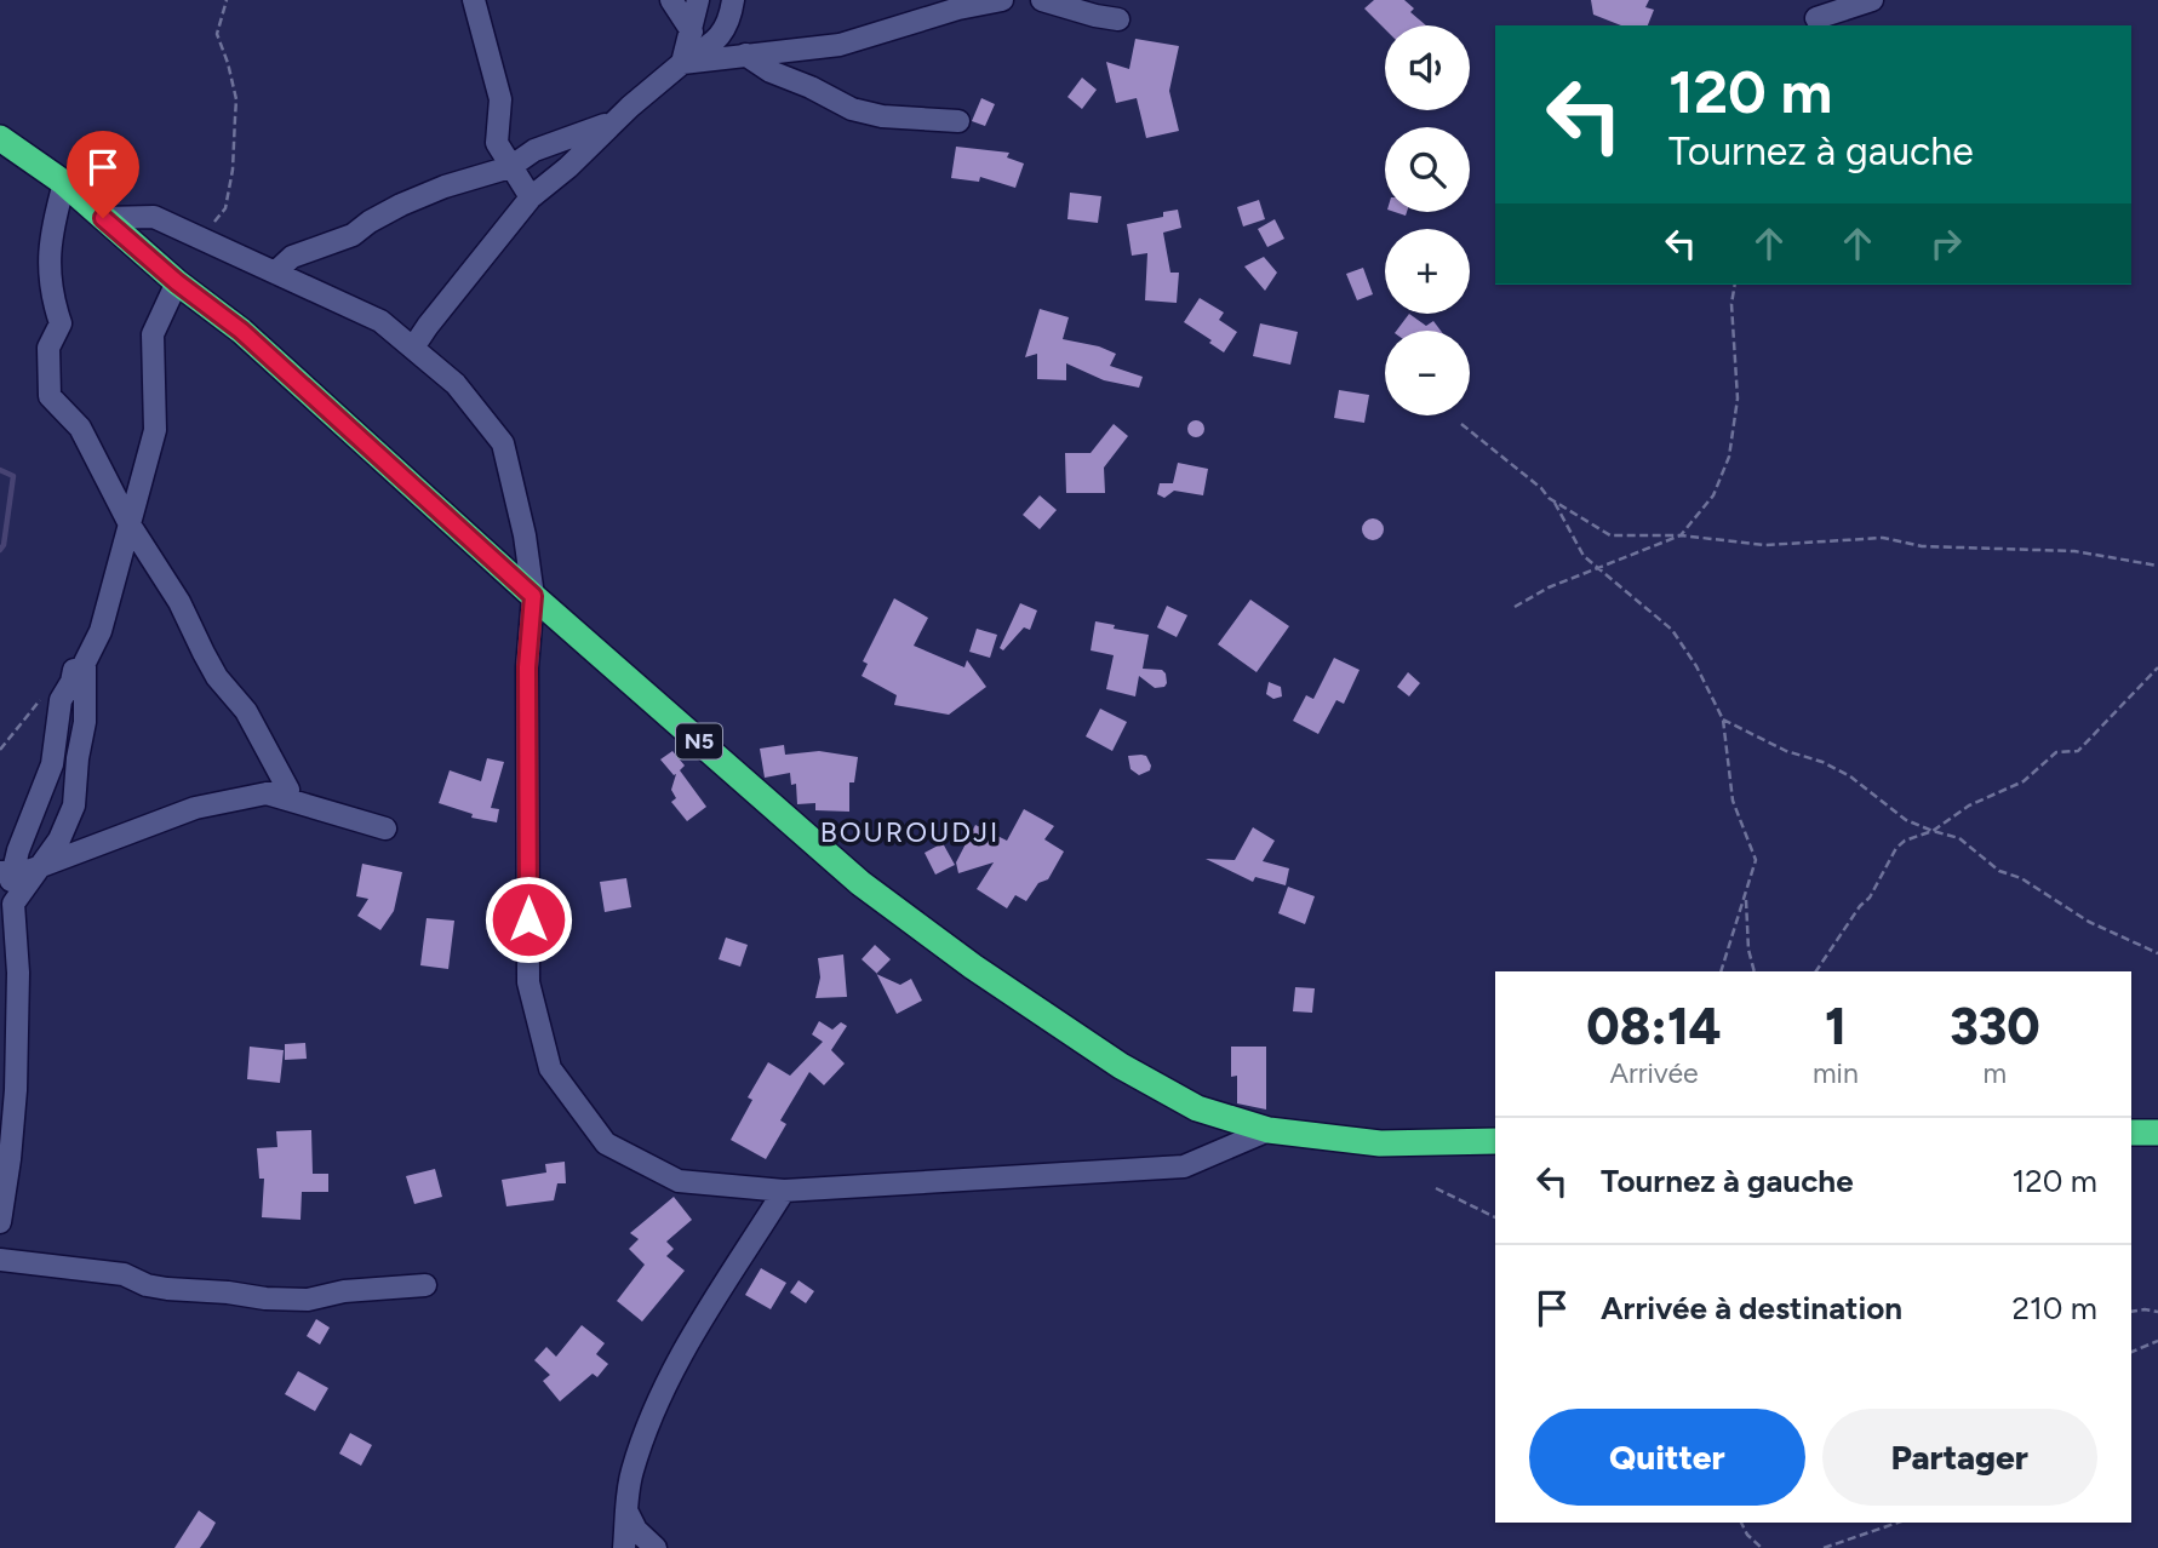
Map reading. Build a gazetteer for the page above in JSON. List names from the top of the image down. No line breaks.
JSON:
{"streets":{"highway":["N5"]},"districts":["BOUROUDJI"],"page":{"map_buttons":["+","−"],"turn":["120 m","Tournez à gauche"],"eta":["08:14","Arrivée","1","min","330","m"],"list":[{"name":"Tournez à gauche","value":"120 m"},{"name":"Arrivée à destination","value":"210 m"}],"buttons":["Quitter","Partager"]}}
